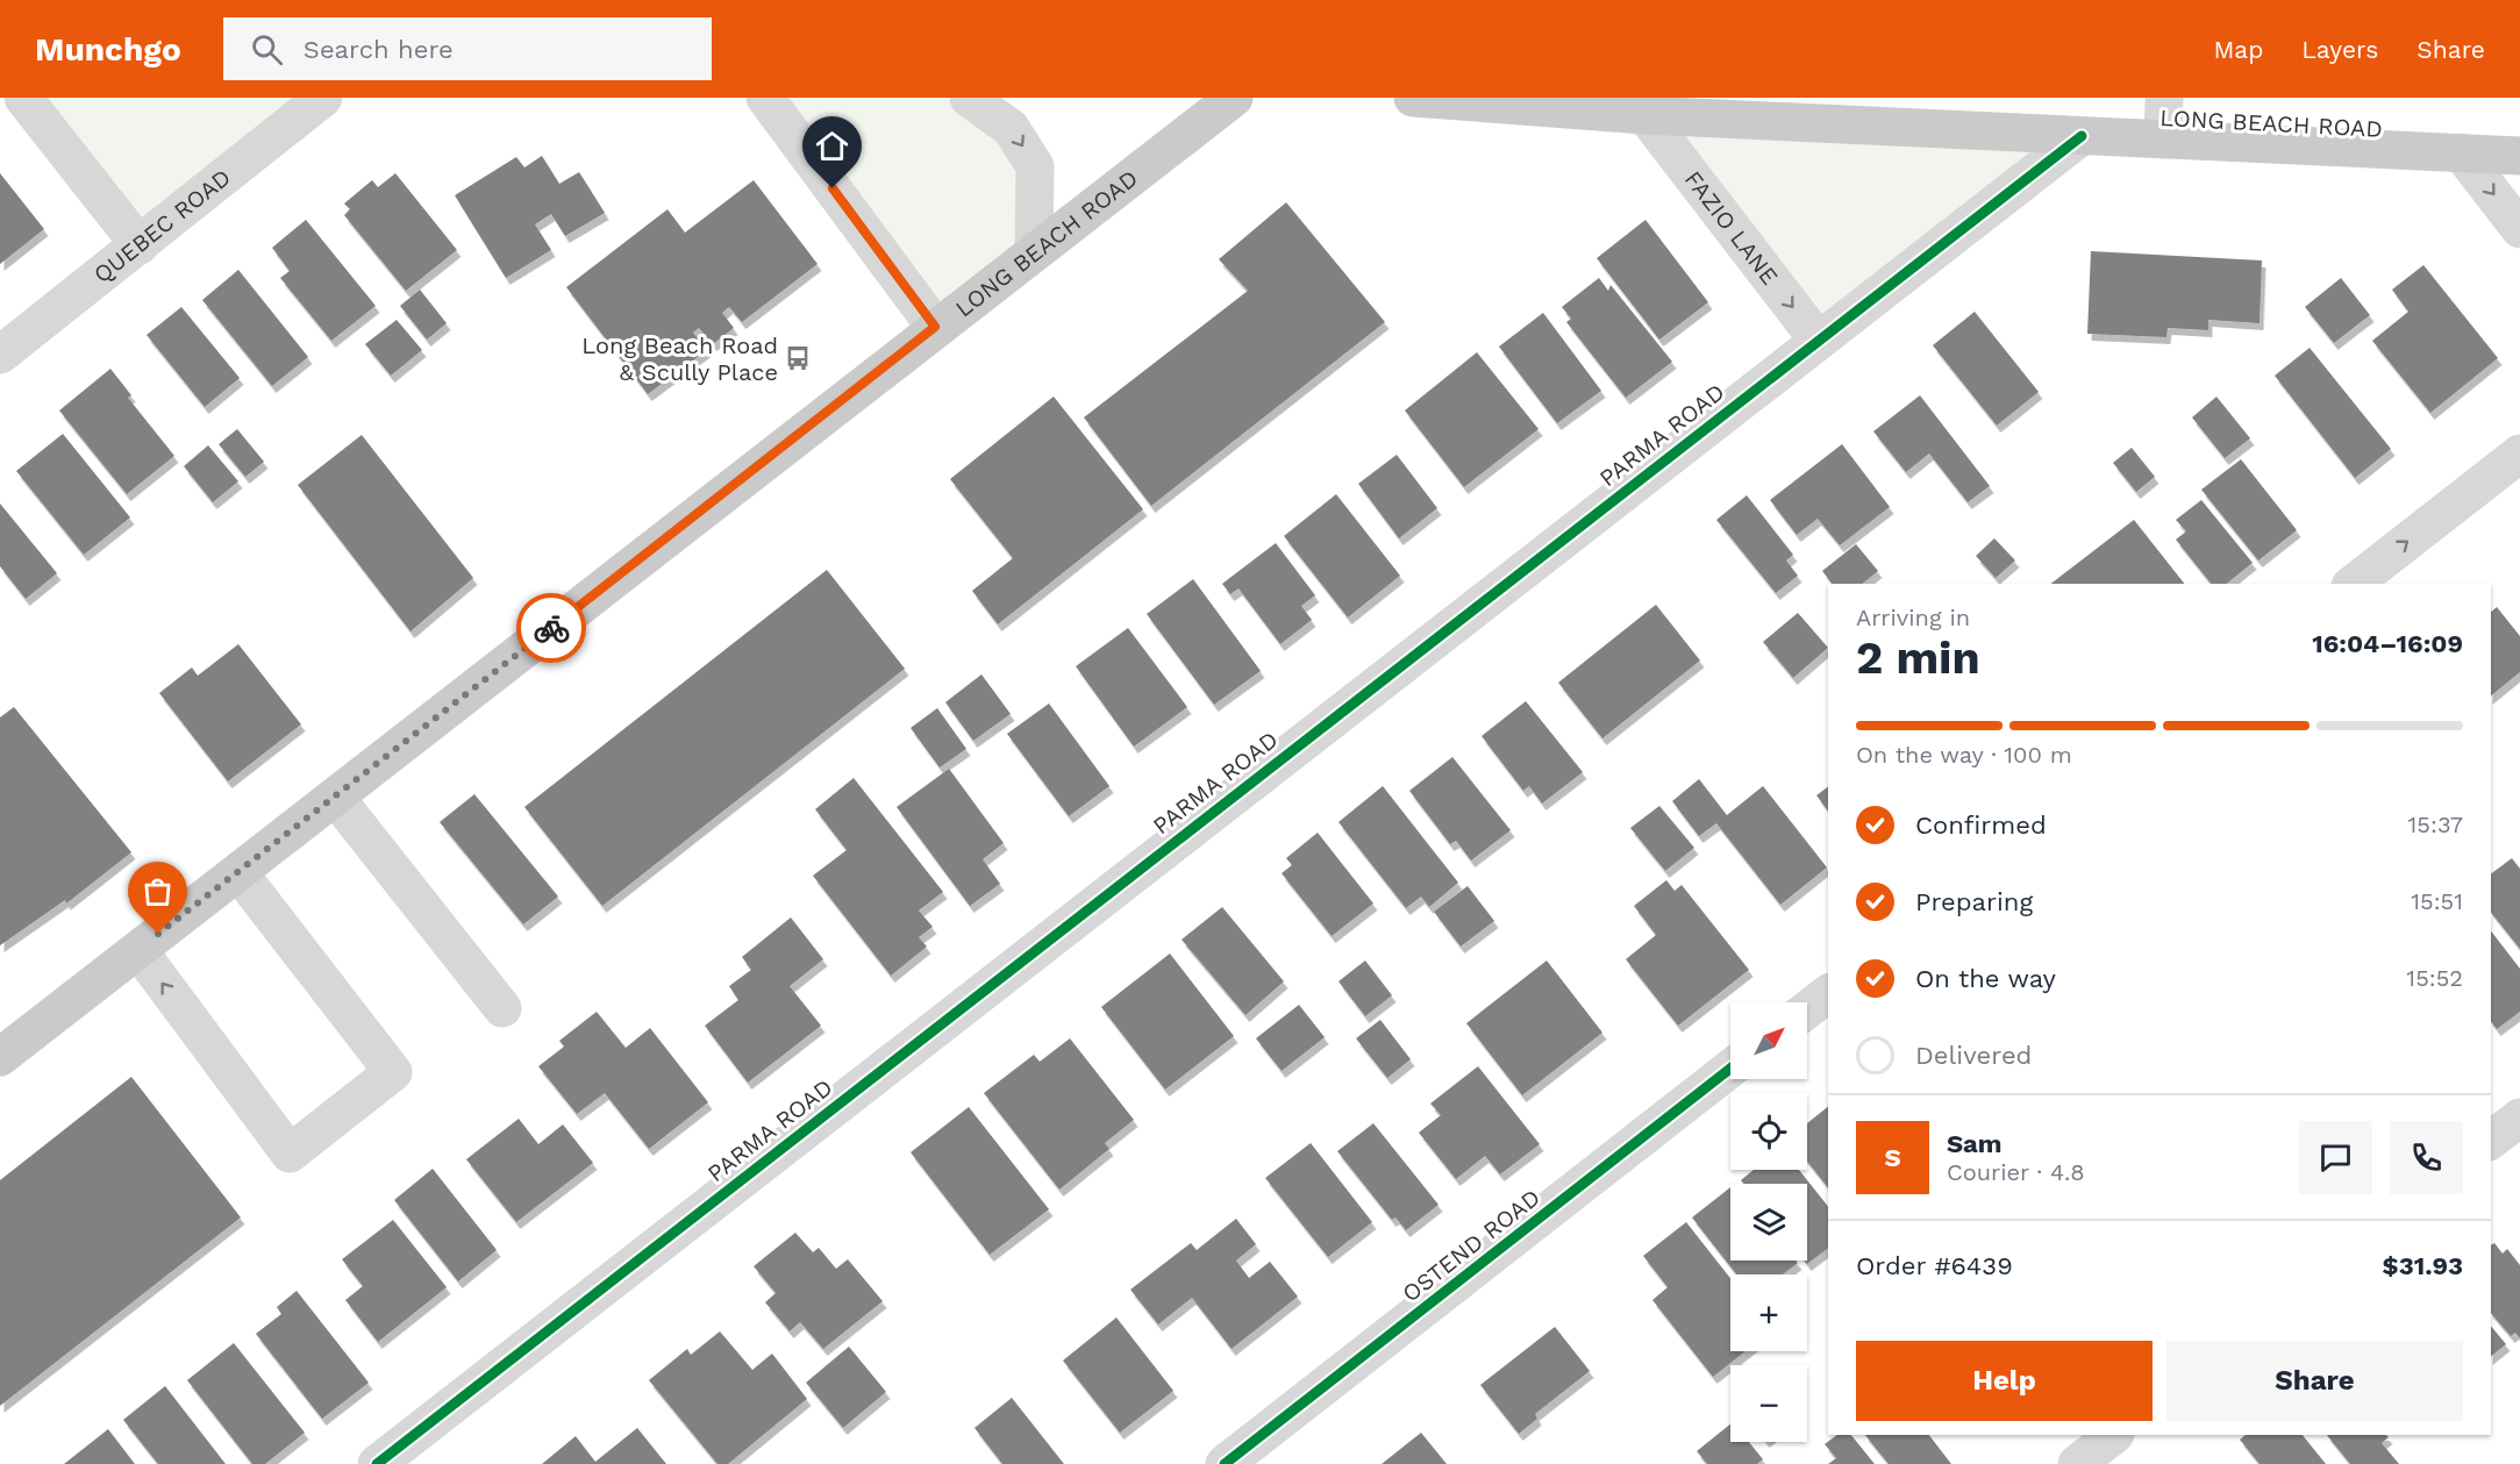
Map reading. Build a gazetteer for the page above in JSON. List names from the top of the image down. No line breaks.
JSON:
{"streets":{"main road":["LONG BEACH ROAD"],"street":["QUEBEC ROAD","FAZIO LANE","PARMA ROAD","OSTEND ROAD"]},"crossings":[["LONG BEACH ROAD","FAZIO LANE"],["LONG BEACH ROAD","PARMA ROAD"],["FAZIO LANE","PARMA ROAD"]],"one_way":["FAZIO LANE"],"places":{"bus stop":["Long Beach Road & Scully Place"]},"north":"top right","page":{"header":"Munchgo","search":"Search here","nav":["Map","Layers","Share"],"heading":["2 min","Arriving in","16:04–16:09"],"panel":["Sam","Courier · 4.8","Order #6439","$31.93"],"bar":"On the way · 100 m","list":[["Confirmed","15:37"],["Preparing","15:51"],["On the way","15:52"],"Delivered"],"map_buttons":["+","−"],"round":"S","buttons":["Help","Share"]}}
